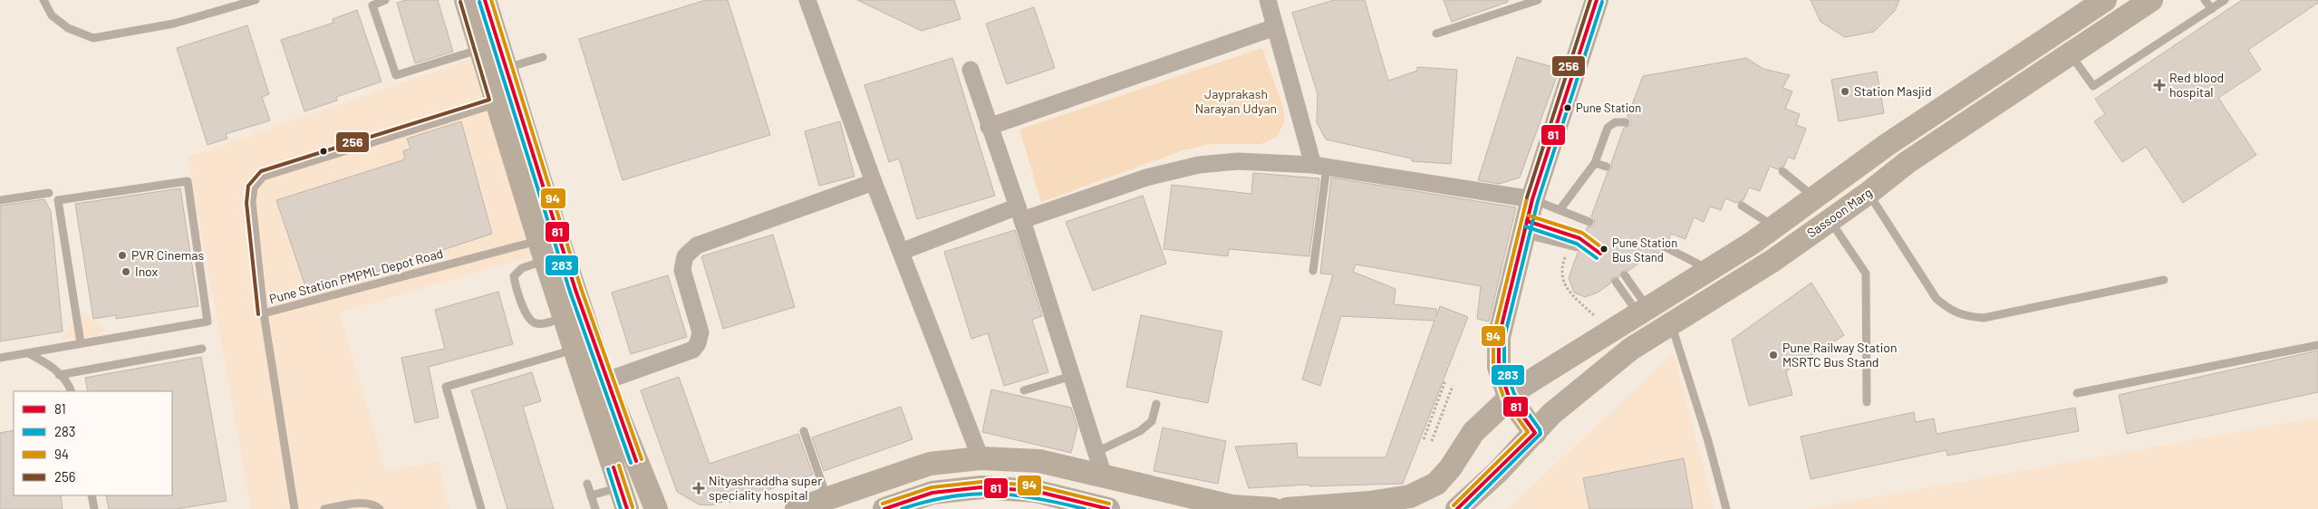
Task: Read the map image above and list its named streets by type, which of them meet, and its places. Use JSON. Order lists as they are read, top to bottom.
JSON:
{
  "streets": {
    "main road": ["Sassoon Marg"],
    "lane": ["Pune Station PMPML Depot Road"]
  },
  "parks": ["Jayprakash Narayan Udyan"],
  "places": {
    "health": ["Red blood hospital", "Nityashraddha super speciality hospital"],
    "other": [
      "Station Masjid",
      "Pune Station",
      "Pune Station Bus Stand",
      "PVR Cinemas",
      "Inox",
      "Pune Railway Station MSRTC Bus Stand"
    ]
  },
  "lines": [
    "transit line 81",
    "transit line 94",
    "transit line 256",
    "transit line 283"
  ],
  "legend": [
    "81",
    "283",
    "94",
    "256"
  ]
}
